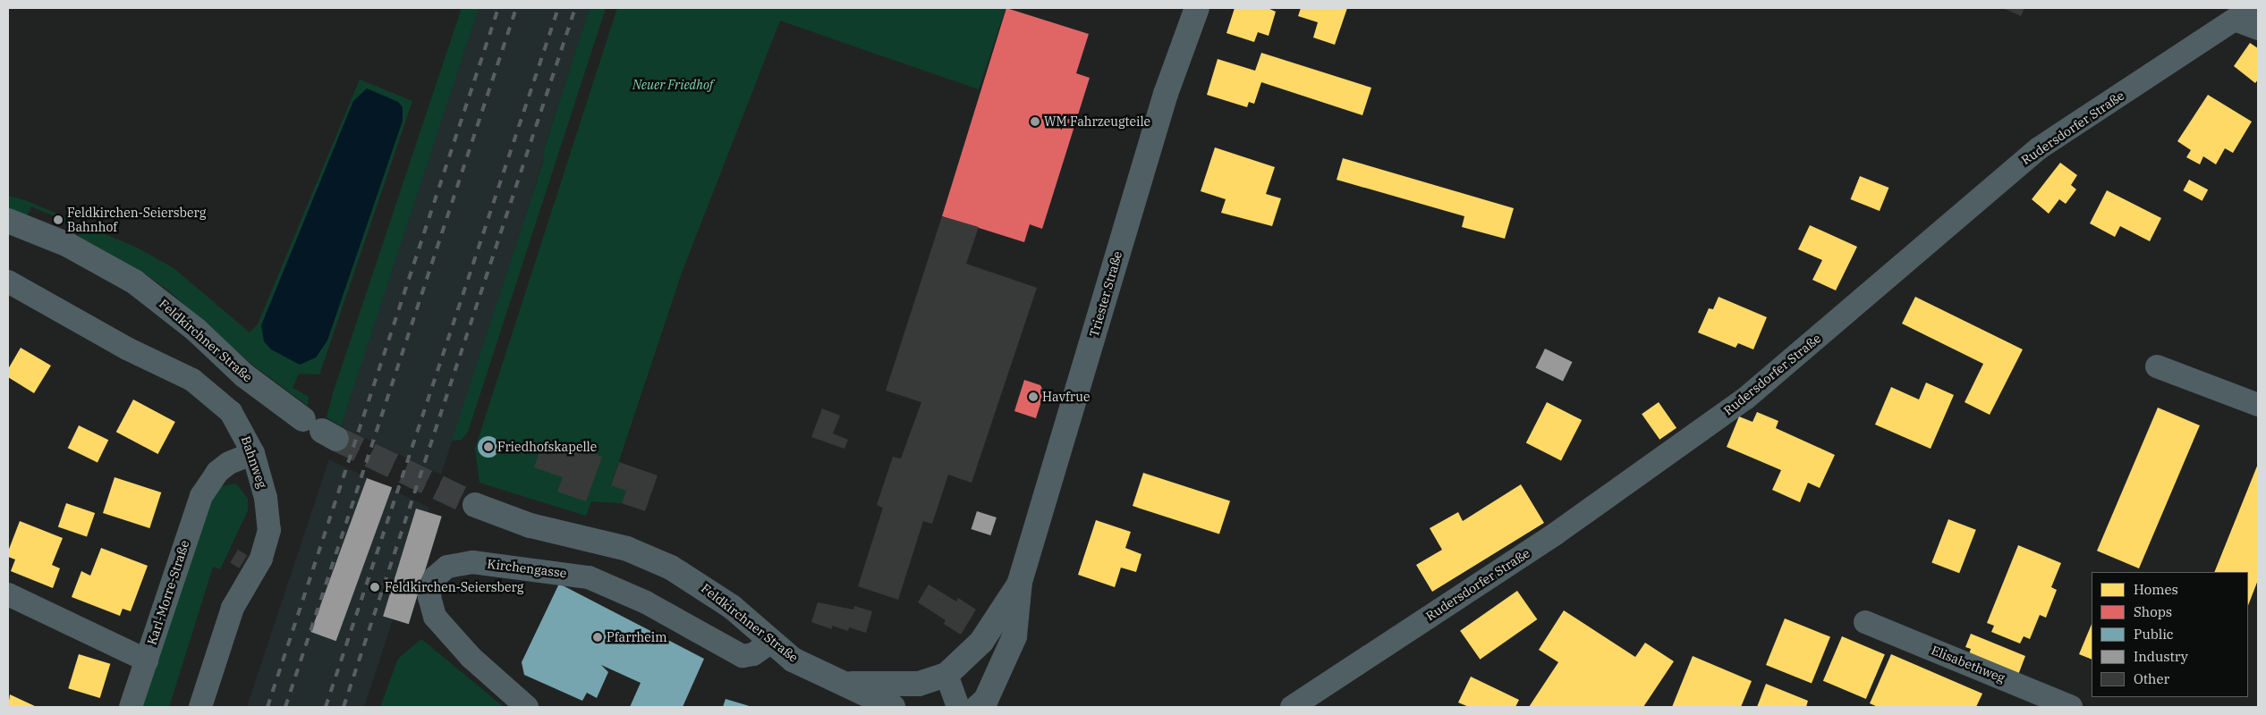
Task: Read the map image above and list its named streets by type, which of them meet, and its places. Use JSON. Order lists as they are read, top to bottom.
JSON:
{
  "streets": {
    "street": [
      "Rudersdorfer Straße",
      "Triester Straße",
      "Feldkirchner Straße",
      "Bahnweg",
      "Kirchengasse",
      "Karl-Morre-Straße",
      "Elisabethweg"
    ]
  },
  "crossings": [
    ["Feldkirchner Straße", "Kirchengasse"],
    ["Bahnweg", "Karl-Morre-Straße"]
  ],
  "parks": ["Neuer Friedhof"],
  "places": [
    "WM Fahrzeugteile",
    "Feldkirchen-Seiersberg Bahnhof",
    "Havfrue",
    "Friedhofskapelle",
    "Feldkirchen-Seiersberg",
    "Pfarrheim"
  ],
  "legend": [
    "Homes",
    "Shops",
    "Public",
    "Industry",
    "Other"
  ]
}
